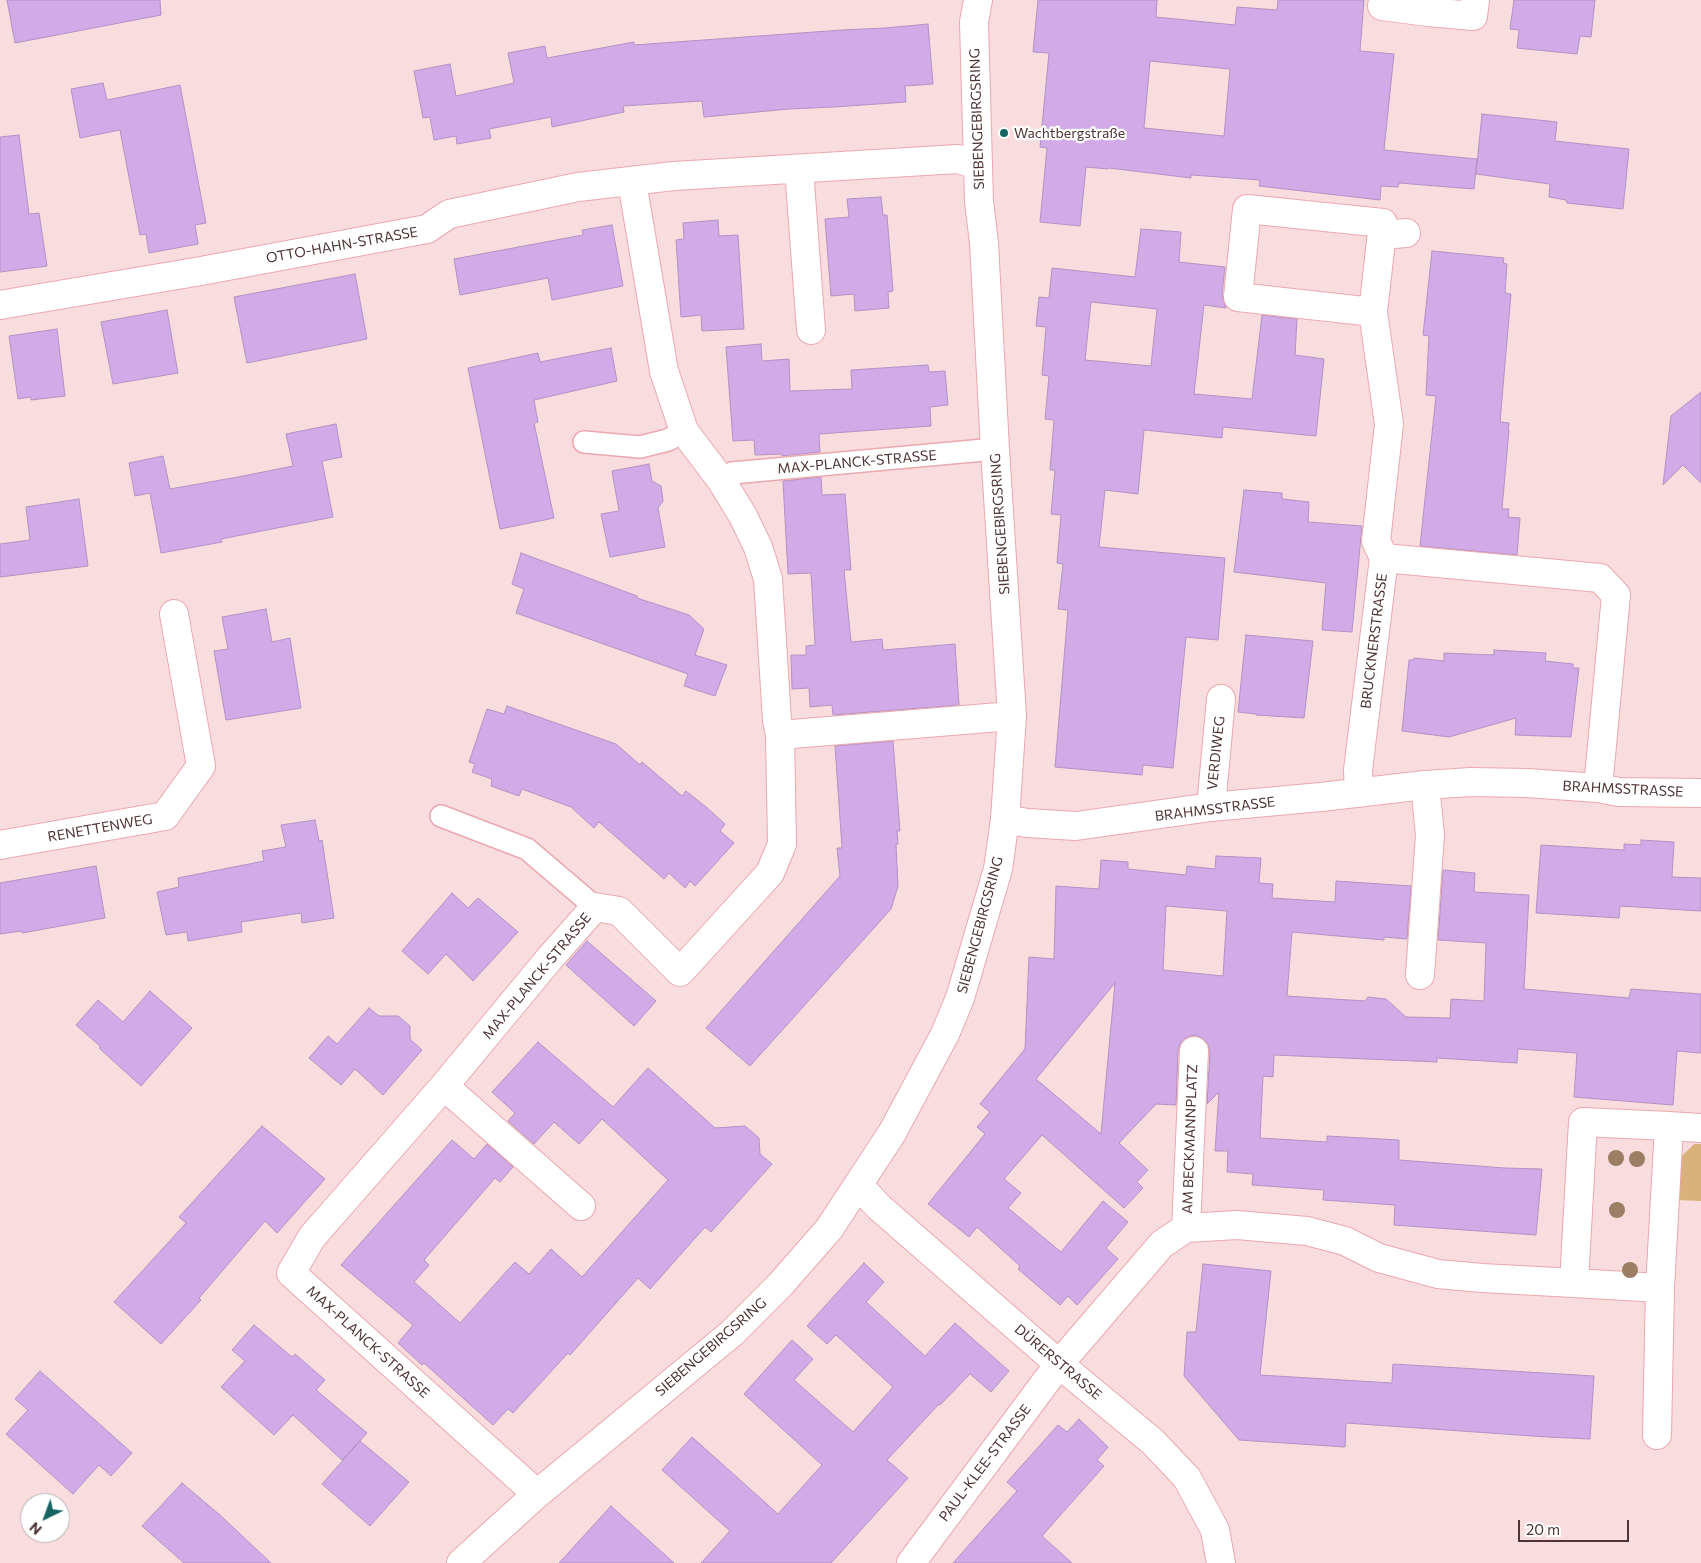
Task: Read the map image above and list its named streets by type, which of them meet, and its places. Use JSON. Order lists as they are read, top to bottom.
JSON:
{
  "streets": {
    "street": [
      "SIEBENGEBIRGSRING",
      "OTTO-HAHN-STRASSE",
      "MAX-PLANCK-STRASSE",
      "BRUCKNERSTRASSE",
      "VERDIWEG",
      "BRAHMSSTRASSE",
      "RENETTENWEG",
      "AM BECKMANNPLATZ",
      "DÜRERSTRASSE",
      "PAUL-KLEE-STRASSE"
    ]
  },
  "crossings": [
    ["SIEBENGEBIRGSRING", "OTTO-HAHN-STRASSE"],
    ["SIEBENGEBIRGSRING", "MAX-PLANCK-STRASSE"],
    ["SIEBENGEBIRGSRING", "BRAHMSSTRASSE"],
    ["SIEBENGEBIRGSRING", "DÜRERSTRASSE"],
    ["OTTO-HAHN-STRASSE", "MAX-PLANCK-STRASSE"],
    ["BRUCKNERSTRASSE", "BRAHMSSTRASSE"],
    ["VERDIWEG", "BRAHMSSTRASSE"],
    ["AM BECKMANNPLATZ", "DÜRERSTRASSE"],
    ["AM BECKMANNPLATZ", "PAUL-KLEE-STRASSE"],
    ["DÜRERSTRASSE", "PAUL-KLEE-STRASSE"]
  ],
  "places": ["Wachtbergstraße"],
  "scale_bar": "20 m",
  "north": "bottom left"
}
